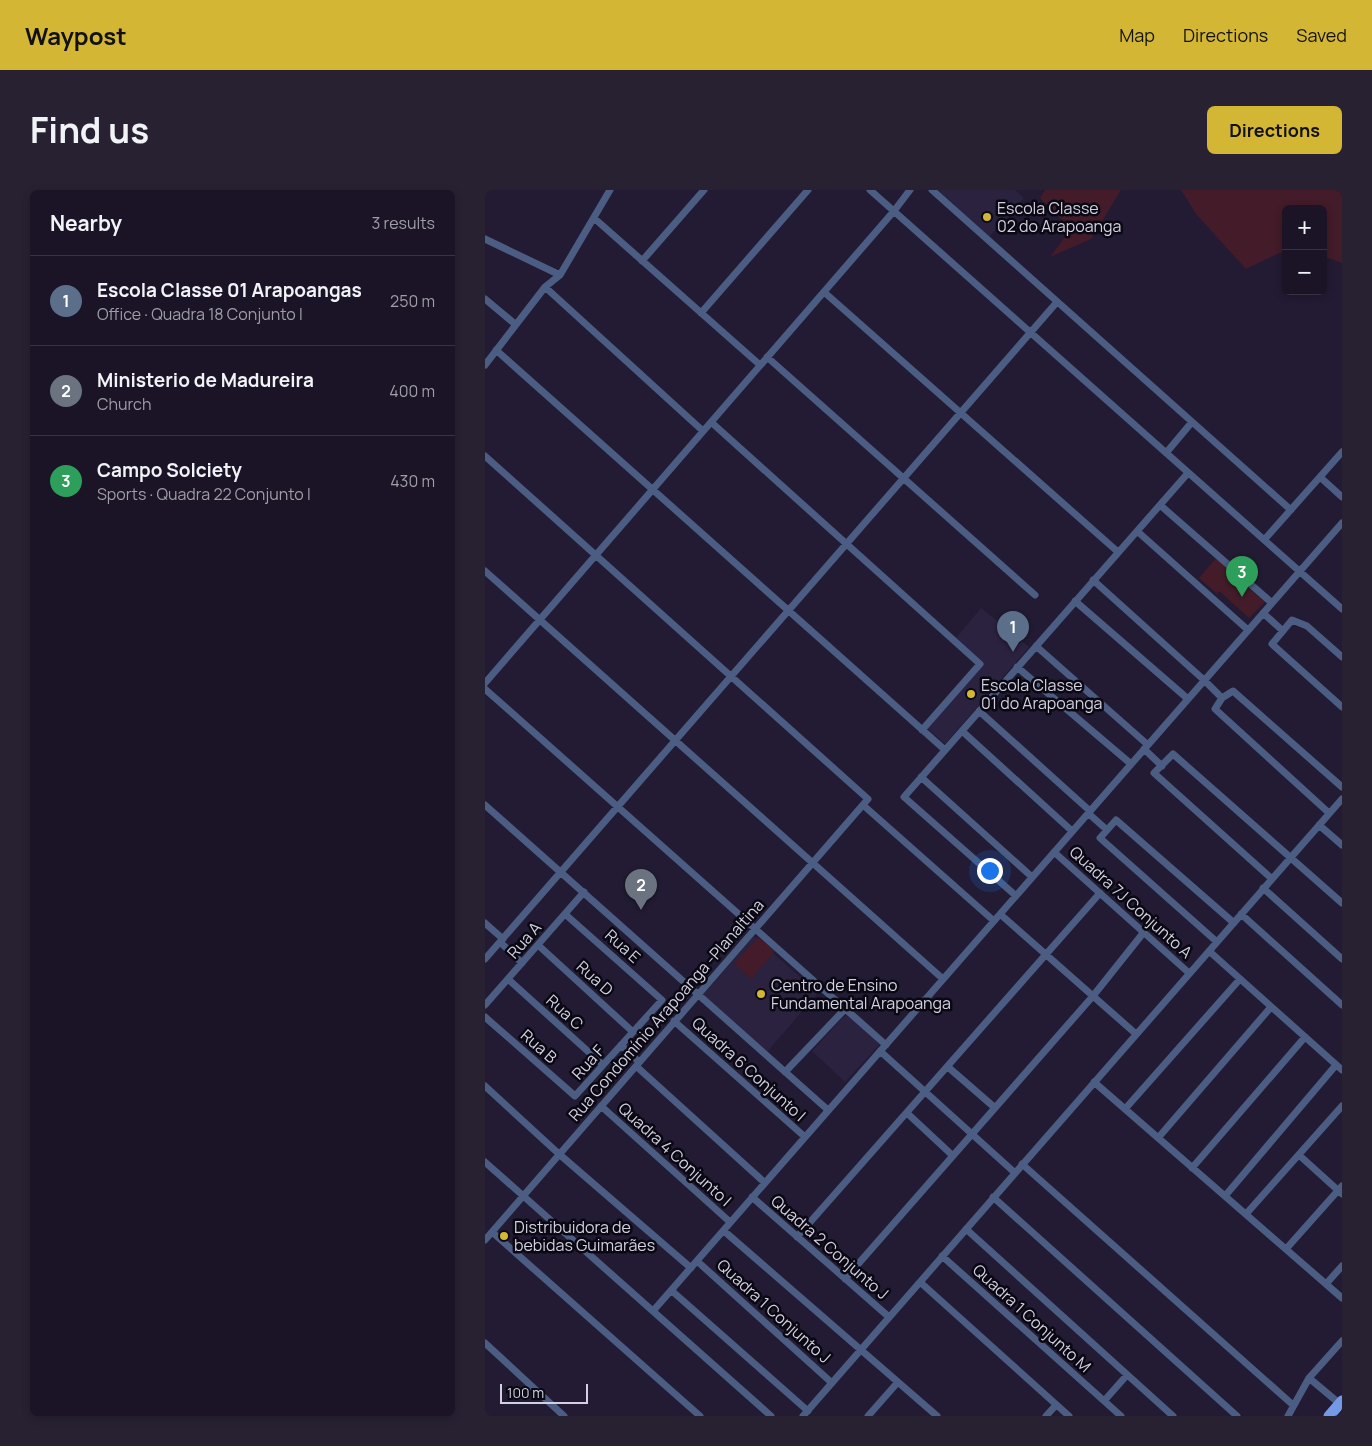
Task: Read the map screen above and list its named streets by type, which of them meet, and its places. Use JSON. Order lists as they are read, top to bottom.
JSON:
{
  "streets": {
    "street": [
      "Quadra 7J Conjunto A",
      "Rua A",
      "Rua E",
      "Rua D",
      "Rua Condomínio Arapoanga -Planaltina",
      "Rua C",
      "Rua B",
      "Rua F",
      "Quadra 6 Conjunto I",
      "Quadra 4 Conjunto I",
      "Quadra 2 Conjunto J",
      "Quadra 1 Conjunto J",
      "Quadra 1 Conjunto M"
    ]
  },
  "crossings": [
    ["Rua A", "Rua E"],
    ["Rua A", "Rua D"],
    ["Rua A", "Rua C"],
    ["Rua E", "Rua F"],
    ["Rua D", "Rua F"],
    ["Rua Condomínio Arapoanga -Planaltina", "Rua F"],
    ["Rua Condomínio Arapoanga -Planaltina", "Quadra 6 Conjunto I"],
    ["Rua Condomínio Arapoanga -Planaltina", "Quadra 4 Conjunto I"],
    ["Rua C", "Rua F"],
    ["Rua B", "Rua F"]
  ],
  "places": [
    "Escola Classe 02 do Arapoanga",
    "Escola Classe 01 do Arapoanga",
    "Centro de Ensino Fundamental Arapoanga",
    "Distribuidora de bebidas Guimarães"
  ],
  "scale_bar": "100 m",
  "page": {
    "header": "Waypost",
    "nav": ["Map", "Directions", "Saved"],
    "title": "Find us",
    "buttons": "Directions",
    "heading": ["Nearby", "3 results"],
    "map_buttons": ["+", "−"],
    "list": [
      {
        "mark": "1",
        "name": "Escola Classe 01 Arapoangas",
        "note": "Office · Quadra 18 Conjunto I",
        "value": "250 m"
      },
      {
        "mark": "2",
        "name": "Ministerio de Madureira",
        "note": "Church",
        "value": "400 m"
      },
      {
        "mark": "3",
        "name": "Campo Solciety",
        "note": "Sports · Quadra 22 Conjunto I",
        "value": "430 m"
      }
    ],
    "pins": ["3", "1", "2"],
    "scale": "100 m"
  }
}
